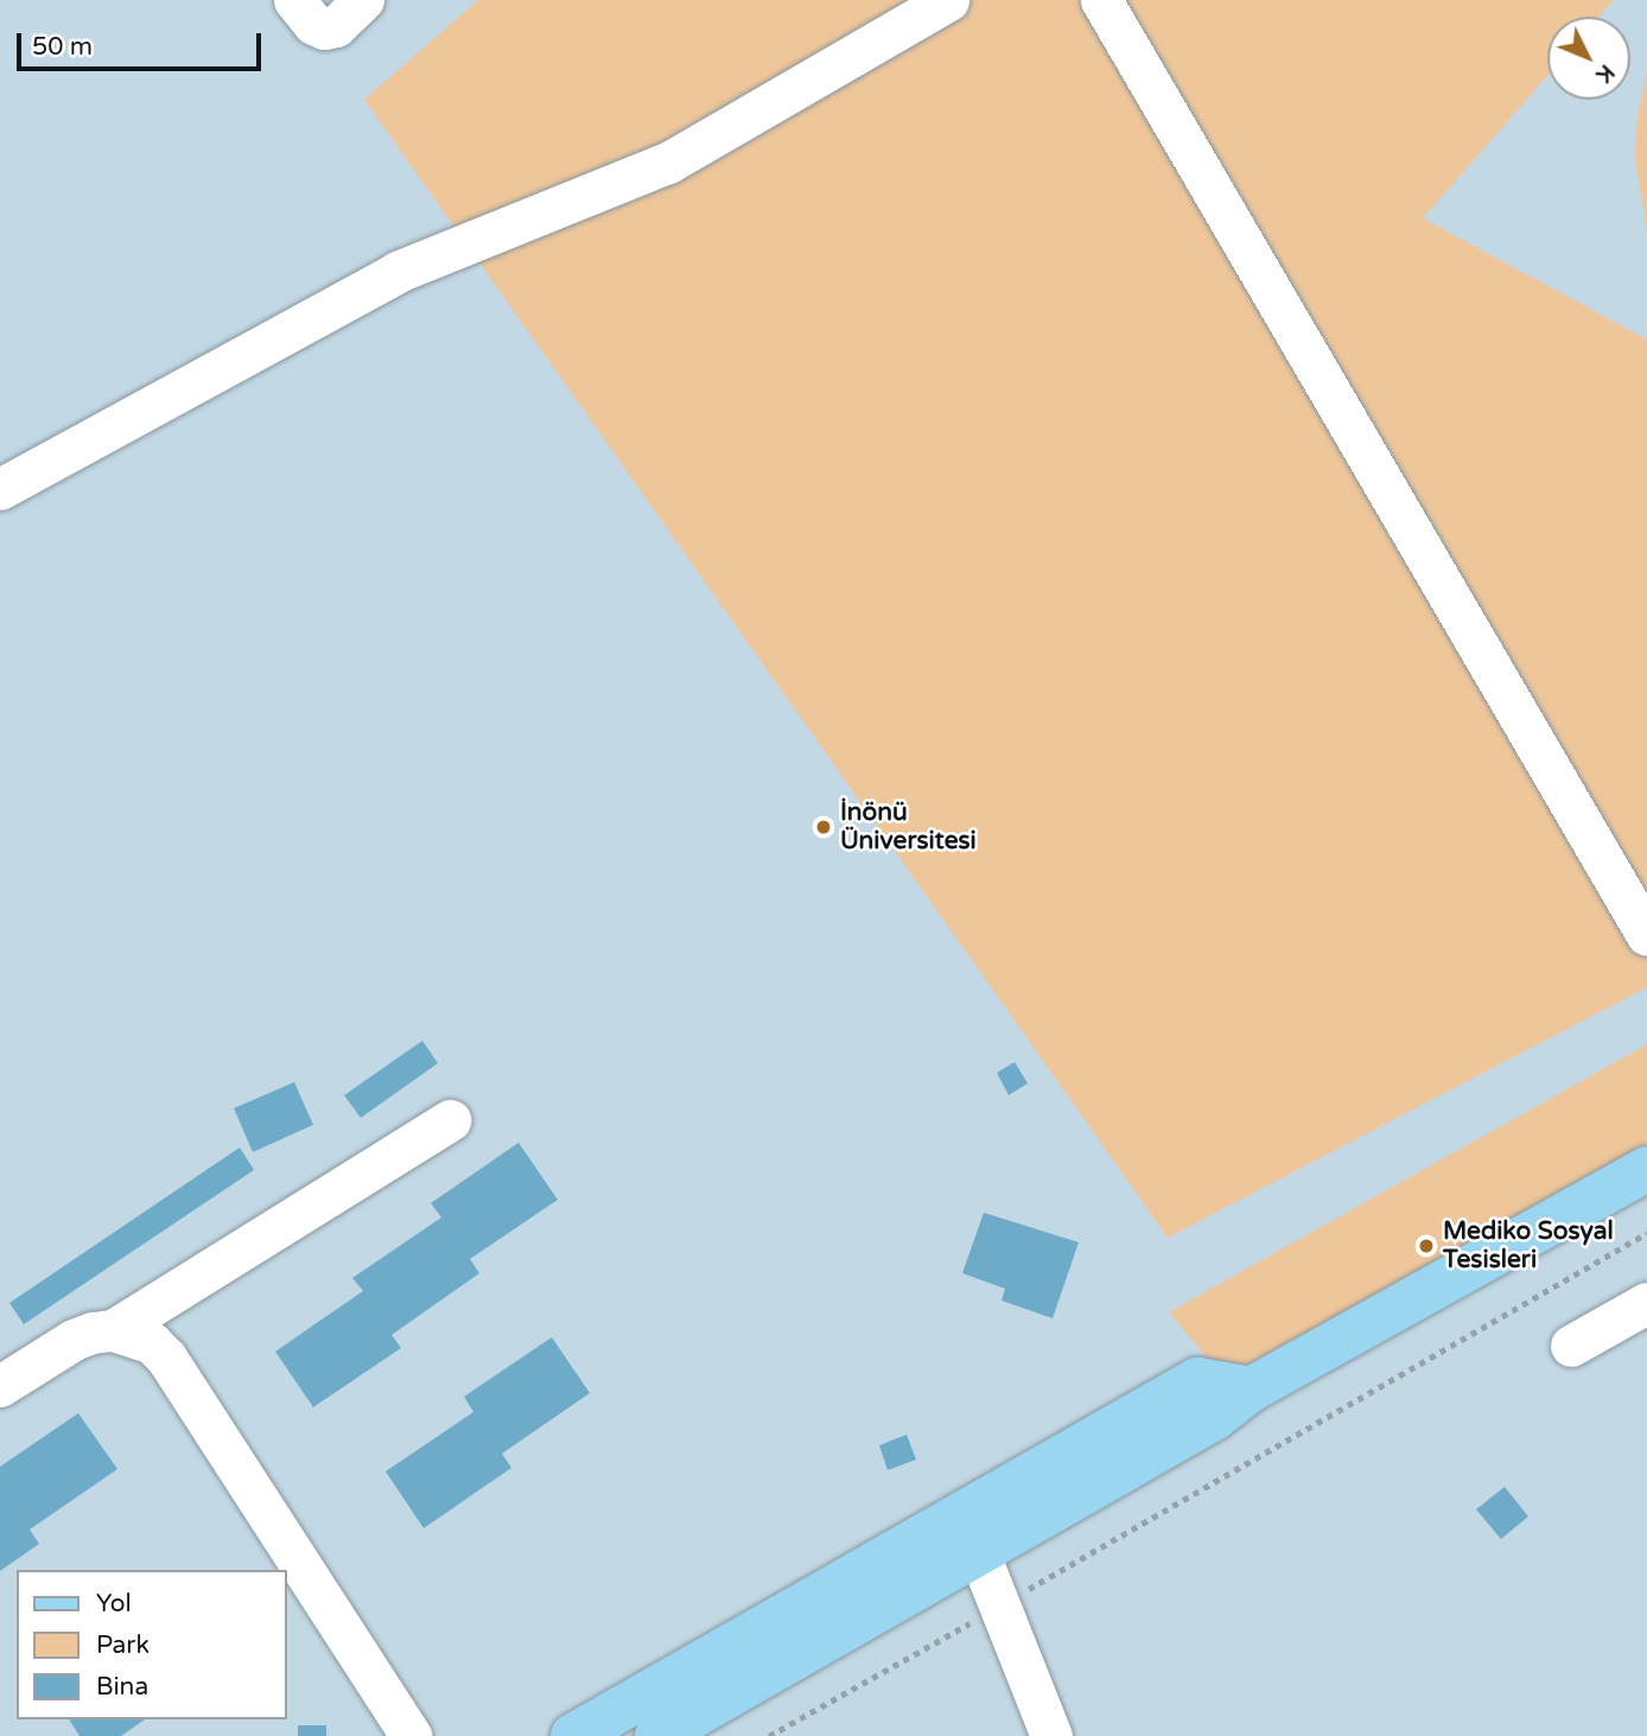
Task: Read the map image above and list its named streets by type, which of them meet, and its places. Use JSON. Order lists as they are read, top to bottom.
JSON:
{
  "places": ["İnönü Üniversitesi", "Mediko Sosyal Tesisleri"],
  "legend": ["Yol", "Park", "Bina"],
  "scale_bar": "50 m",
  "north": "bottom right"
}
